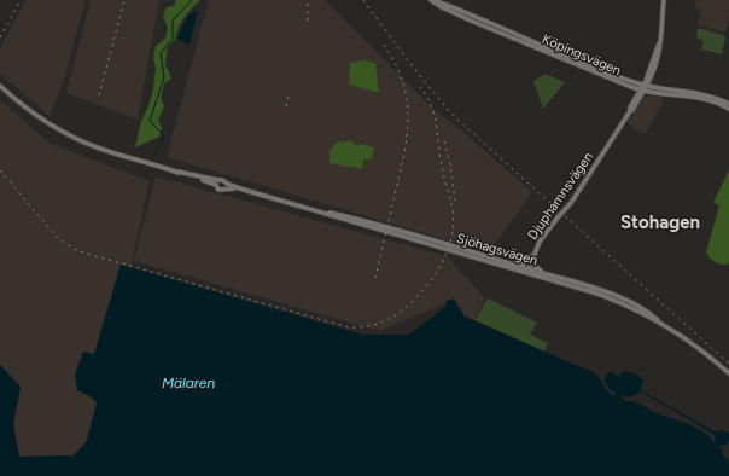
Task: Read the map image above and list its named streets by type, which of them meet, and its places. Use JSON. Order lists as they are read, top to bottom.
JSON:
{
  "streets": {
    "main road": ["Köpingsvägen", "Djuphamnsvägen", "Sjöhagsvägen"]
  },
  "crossings": [
    ["Köpingsvägen", "Djuphamnsvägen"],
    ["Djuphamnsvägen", "Sjöhagsvägen"]
  ],
  "districts": ["Stohagen"],
  "water": ["Mälaren"]
}
